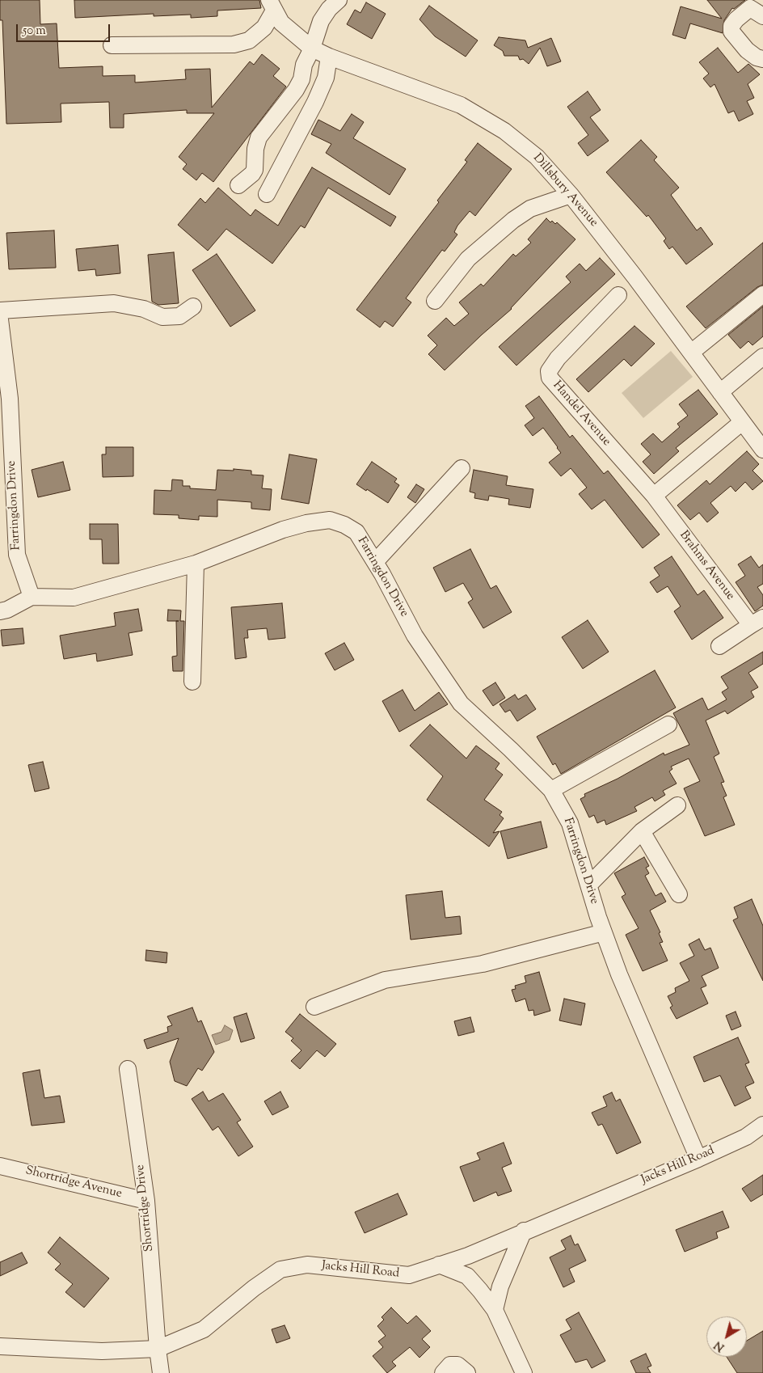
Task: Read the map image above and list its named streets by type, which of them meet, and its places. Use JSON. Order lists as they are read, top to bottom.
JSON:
{
  "streets": {
    "street": [
      "Dillsbury Avenue",
      "Handel Avenue",
      "Farringdon Drive",
      "Brahms Avenue",
      "Jacks Hill Road",
      "Shortridge Avenue",
      "Shortridge Drive"
    ]
  },
  "crossings": [
    ["Handel Avenue", "Brahms Avenue"],
    ["Farringdon Drive", "Jacks Hill Road"],
    ["Jacks Hill Road", "Shortridge Drive"],
    ["Shortridge Avenue", "Shortridge Drive"]
  ],
  "scale_bar": "50 m",
  "north": "bottom left"
}
